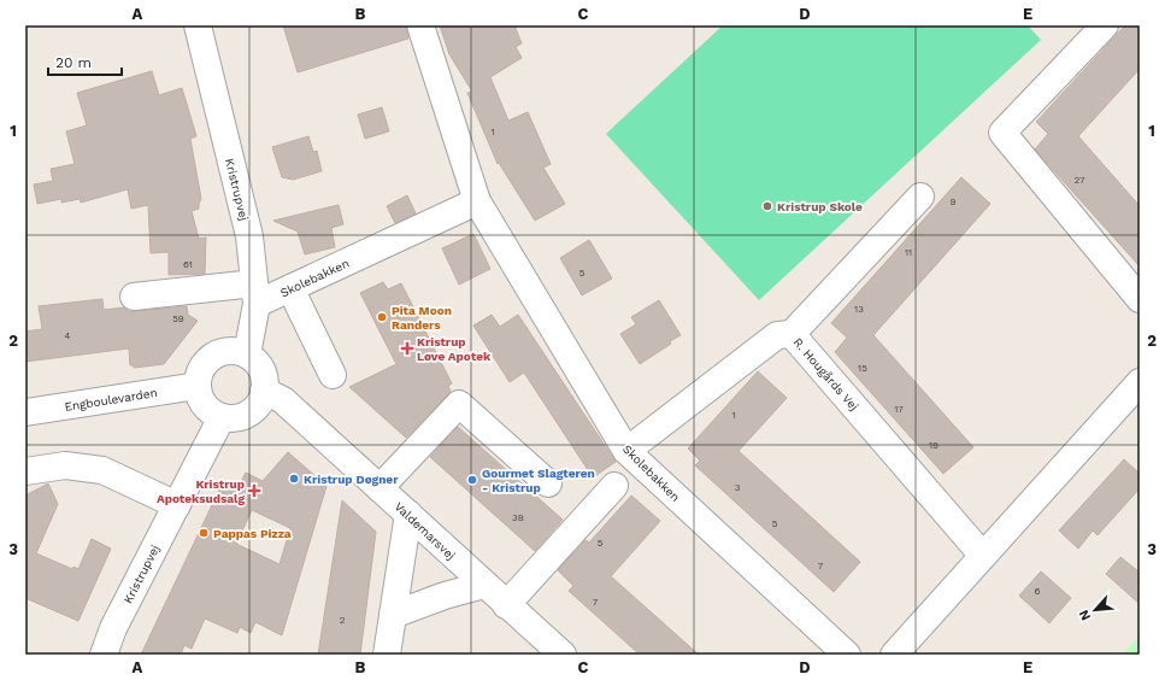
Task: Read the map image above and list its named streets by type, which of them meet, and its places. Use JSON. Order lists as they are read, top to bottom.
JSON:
{
  "streets": {
    "street": [
      "Kristrupvej",
      "Skolebakken",
      "R. Hougårds Vej",
      "Engboulevarden",
      "Valdemarsvej"
    ]
  },
  "crossings": [
    ["Kristrupvej", "Skolebakken"],
    ["Kristrupvej", "Engboulevarden"],
    ["Kristrupvej", "Valdemarsvej"],
    ["Engboulevarden", "Valdemarsvej"]
  ],
  "places": {
    "other": [
      "Kristrup Skole",
      "Pita Moon Randers",
      "Kristrup Døgner",
      "Gourmet Slagteren - Kristrup",
      "Pappas Pizza"
    ],
    "health": ["Kristrup Løve Apotek", "Kristrup Apoteksudsalg"]
  },
  "house_numbers": [
    "1",
    "27",
    "9",
    "11",
    "61",
    "5",
    "13",
    "59",
    "4",
    "15",
    "17",
    "1",
    "19",
    "3",
    "3B",
    "5",
    "5",
    "7",
    "6",
    "7",
    "2"
  ],
  "scale_bar": "20 m",
  "north": "bottom left",
  "grid": {
    "columns": [
      "A",
      "B",
      "C",
      "D",
      "E"
    ],
    "rows": ["1", "2", "3"]
  }
}
